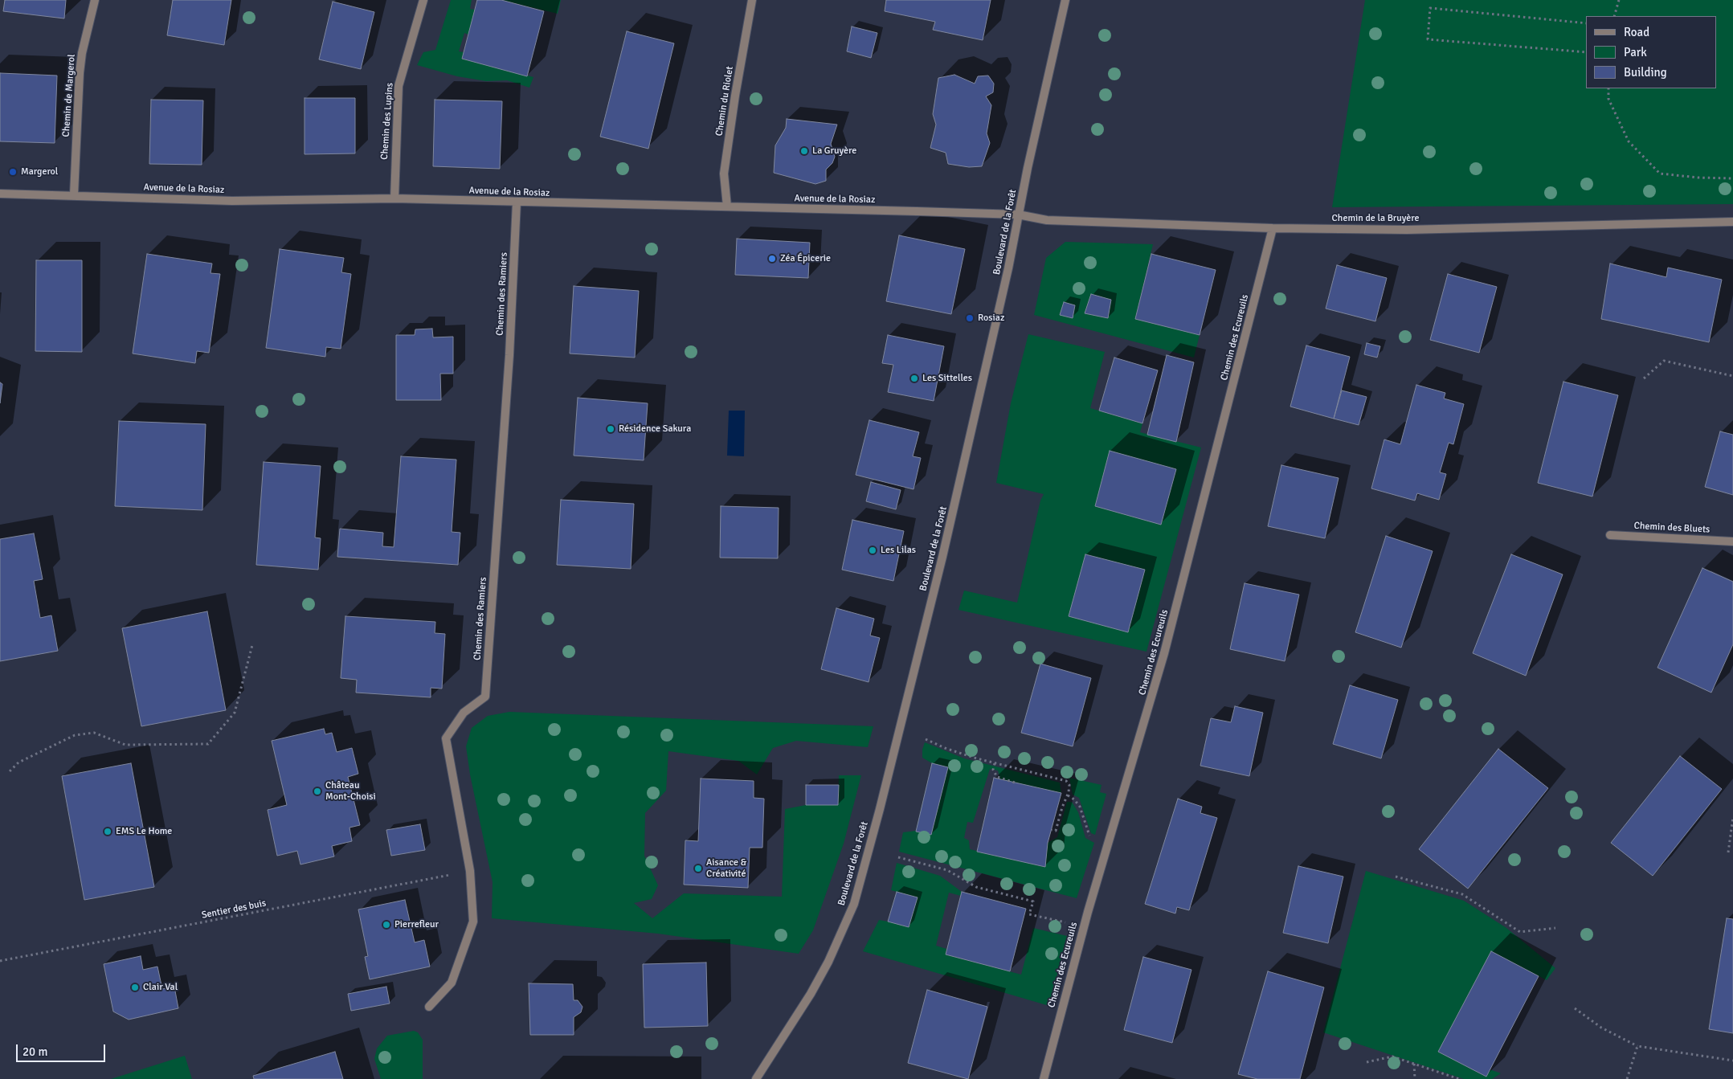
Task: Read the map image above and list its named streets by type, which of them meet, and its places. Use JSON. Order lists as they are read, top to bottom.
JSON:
{
  "streets": {
    "street": [
      "Chemin de Margerol",
      "Chemin du Riolet",
      "Chemin des Lupins",
      "Avenue de la Rosiaz",
      "Chemin de la Bruyère",
      "Boulevard de la Forêt",
      "Chemin des Ramiers",
      "Chemin des Ecureuils",
      "Chemin des Bluets"
    ],
    "path": ["Sentier des buis"]
  },
  "crossings": [
    ["Chemin de Margerol", "Avenue de la Rosiaz"],
    ["Chemin du Riolet", "Avenue de la Rosiaz"],
    ["Chemin des Lupins", "Avenue de la Rosiaz"],
    ["Avenue de la Rosiaz", "Chemin de la Bruyère"],
    ["Avenue de la Rosiaz", "Boulevard de la Forêt"],
    ["Avenue de la Rosiaz", "Chemin des Ramiers"],
    ["Chemin de la Bruyère", "Boulevard de la Forêt"],
    ["Chemin de la Bruyère", "Chemin des Ecureuils"],
    ["Chemin des Ramiers", "Sentier des buis"]
  ],
  "places": [
    "La Gruyère",
    "Margerol",
    "Zéa Épicerie",
    "Rosiaz",
    "Les Sittelles",
    "Résidence Sakura",
    "Les Lilas",
    "Château Mont-Choisi",
    "EMS Le Home",
    "Aisance & Créativité",
    "Pierrefleur",
    "Clair Val"
  ],
  "legend": ["Road", "Park", "Building"],
  "scale_bar": "20 m"
}
